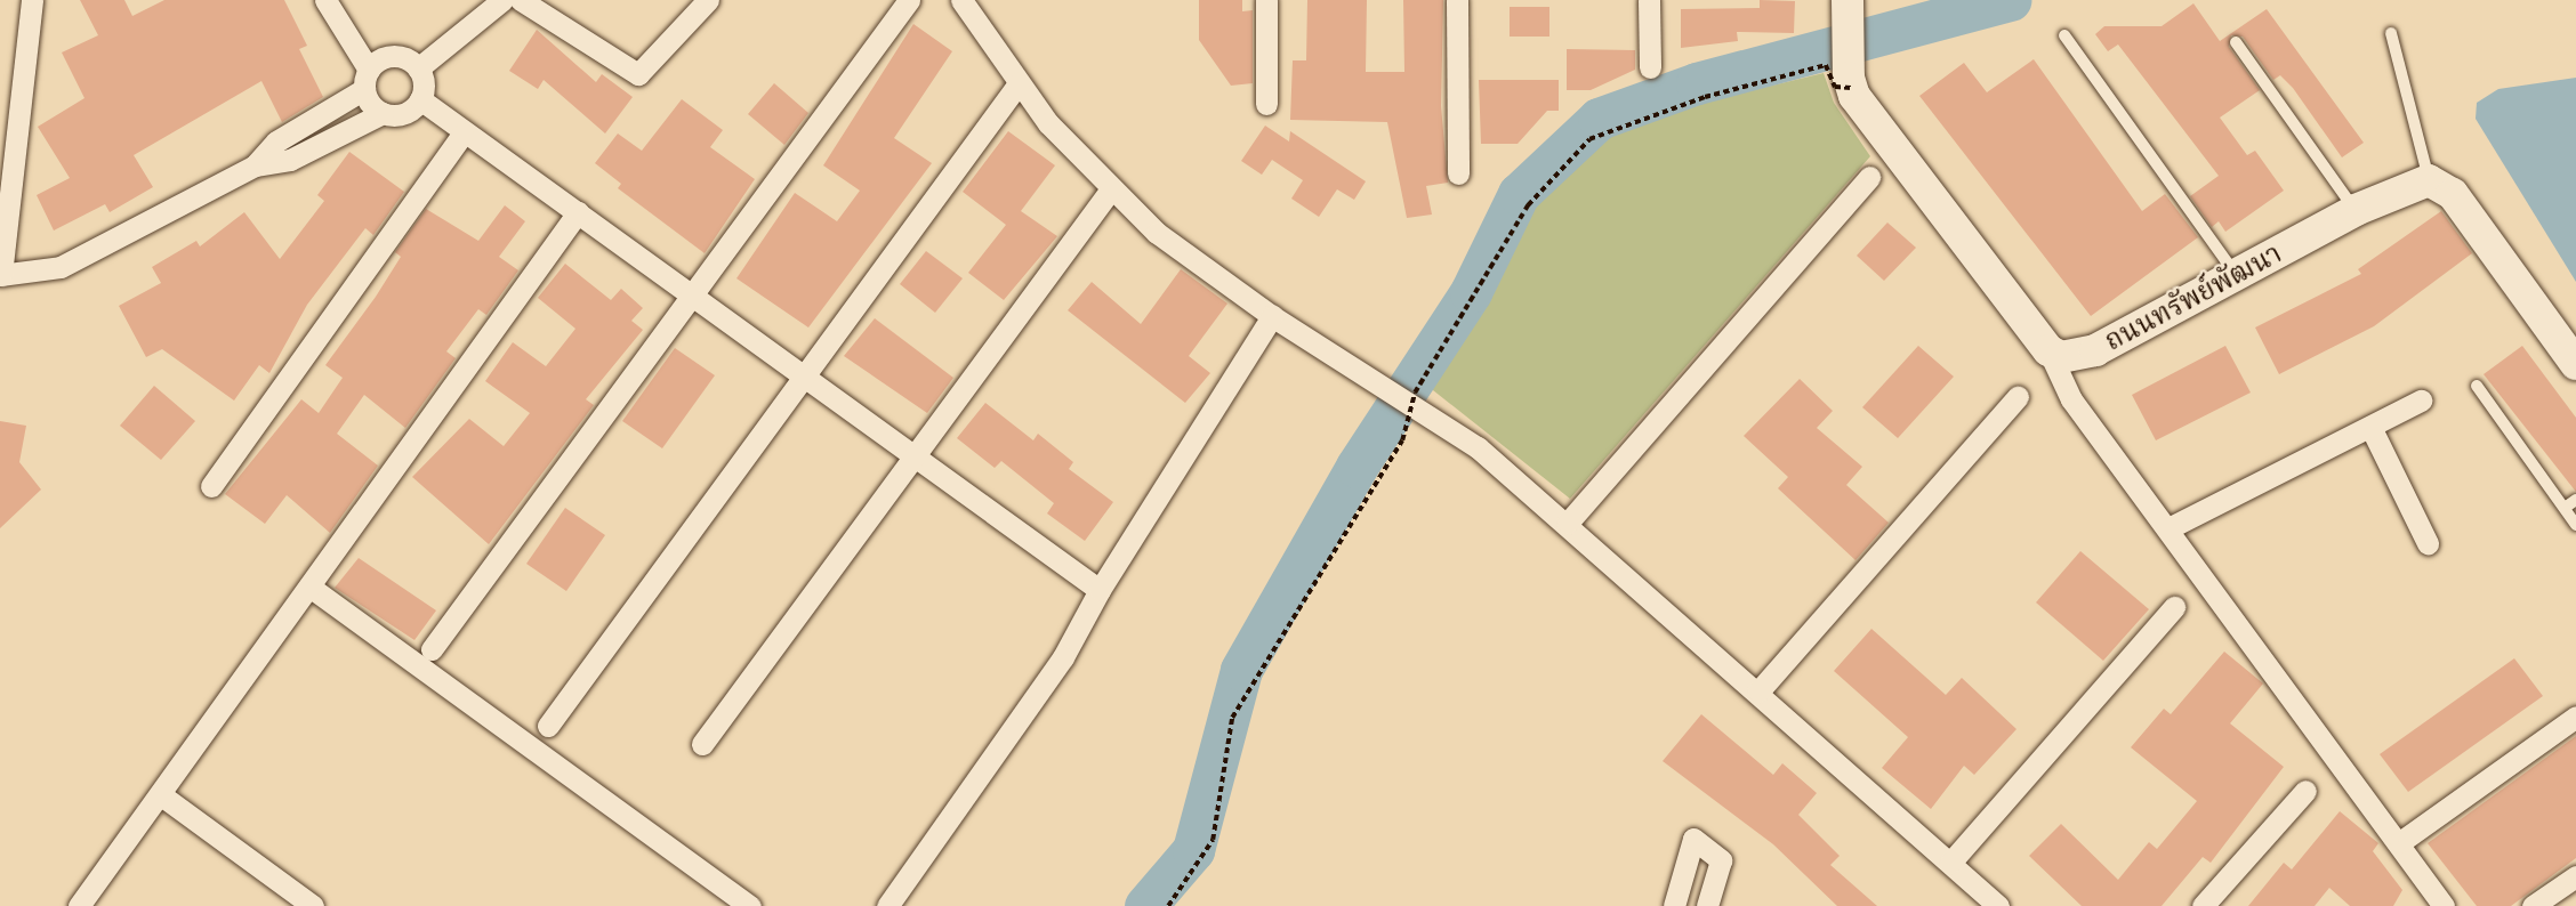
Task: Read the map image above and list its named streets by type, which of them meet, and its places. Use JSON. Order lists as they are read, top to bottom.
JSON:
{
  "streets": {
    "street": ["ถนนทรัพย์พัฒนา"]
  }
}
